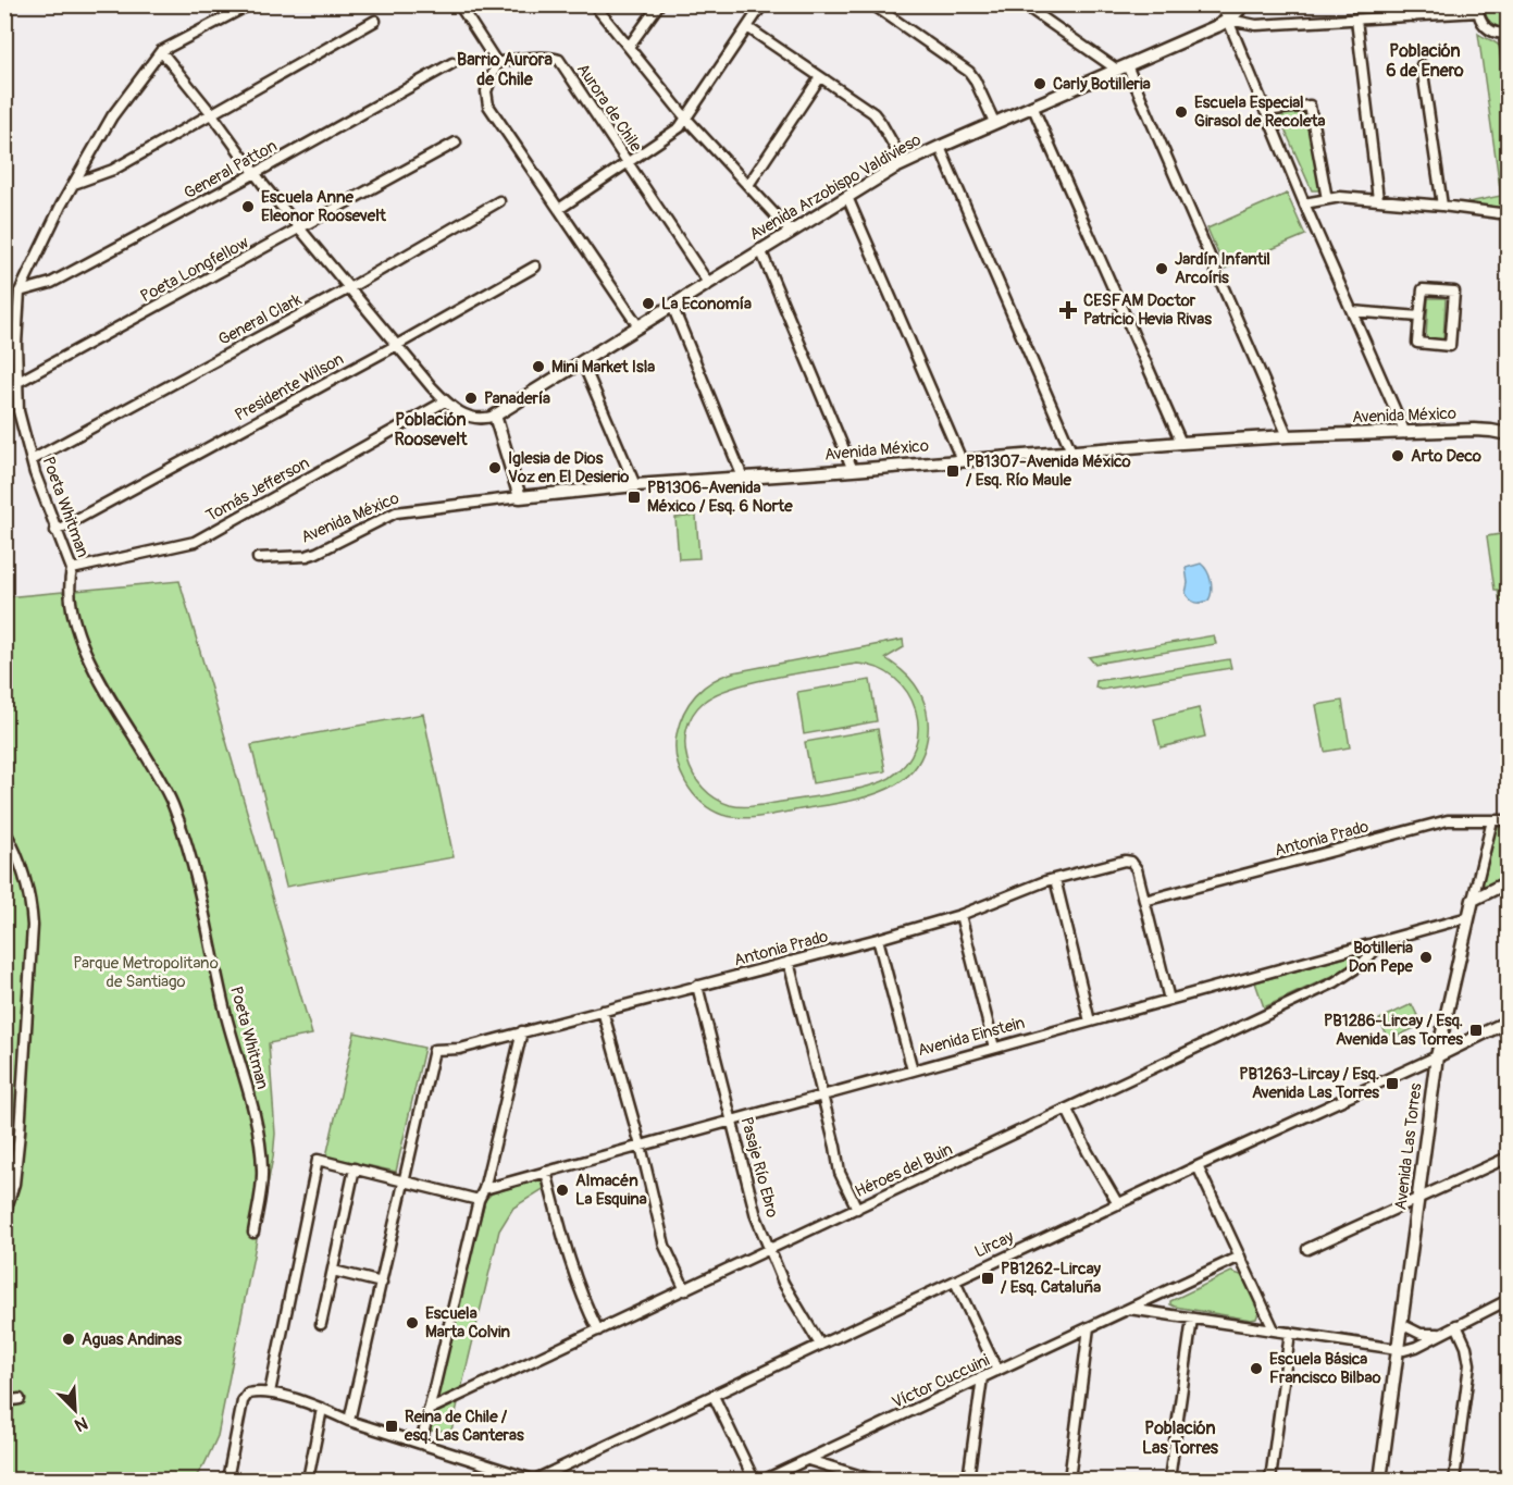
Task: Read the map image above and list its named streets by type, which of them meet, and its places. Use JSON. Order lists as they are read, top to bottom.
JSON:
{
  "streets": {
    "street": [
      "Aurora de Chile",
      "General Patton",
      "Avenida Arzobispo Valdivieso",
      "Poeta Longfellow",
      "General Clark",
      "Presidente Wilson",
      "Avenida México",
      "Tomás Jefferson",
      "Poeta Whitman",
      "Antonia Prado",
      "Avenida Einstein",
      "Avenida Las Torres",
      "Pasaje Río Ebro",
      "Héroes del Buin",
      "Lircay",
      "Víctor Cuccuini"
    ]
  },
  "crossings": [
    ["Aurora de Chile", "Avenida Arzobispo Valdivieso"],
    ["General Patton", "Poeta Whitman"],
    ["Poeta Longfellow", "Poeta Whitman"],
    ["General Clark", "Poeta Whitman"],
    ["Presidente Wilson", "Poeta Whitman"],
    ["Tomás Jefferson", "Poeta Whitman"],
    ["Antonia Prado", "Avenida Las Torres"],
    ["Antonia Prado", "Pasaje Río Ebro"],
    ["Avenida Einstein", "Avenida Las Torres"],
    ["Avenida Einstein", "Pasaje Río Ebro"],
    ["Avenida Einstein", "Héroes del Buin"],
    ["Avenida Las Torres", "Lircay"],
    ["Pasaje Río Ebro", "Héroes del Buin"],
    ["Pasaje Río Ebro", "Lircay"]
  ],
  "districts": [
    "Población 6 de Enero",
    "Barrio Aurora de Chile",
    "Población Roosevelt",
    "Población Las Torres"
  ],
  "parks": ["Parque Metropolitano de Santiago"],
  "places": {
    "other": [
      "Carly Botilleria",
      "Escuela Especial Girasol de Recoleta",
      "Escuela Anne Eleonor Roosevelt",
      "Jardín Infantil Arcoíris",
      "La Economía",
      "Mini Market Isla",
      "Panadería",
      "Arto Deco",
      "Iglesia de Dios Voz en El Desierio",
      "Botilleria Don Pepe",
      "Almacén La Esquina",
      "Escuela Marta Colvin",
      "Aguas Andinas",
      "Escuela Básica Francisco Bilbao"
    ],
    "health": ["CESFAM Doctor Patricio Hevia Rivas"],
    "transit": [
      "PB1307-Avenida México / Esq. Río Maule",
      "PB1306-Avenida México / Esq. 6 Norte",
      "PB1286-Lircay / Esq. Avenida Las Torres",
      "PB1263-Lircay / Esq. Avenida Las Torres",
      "PB1262-Lircay / Esq. Cataluña",
      "Reina de Chile / esq. Las Canteras"
    ]
  },
  "north": "bottom right"
}
